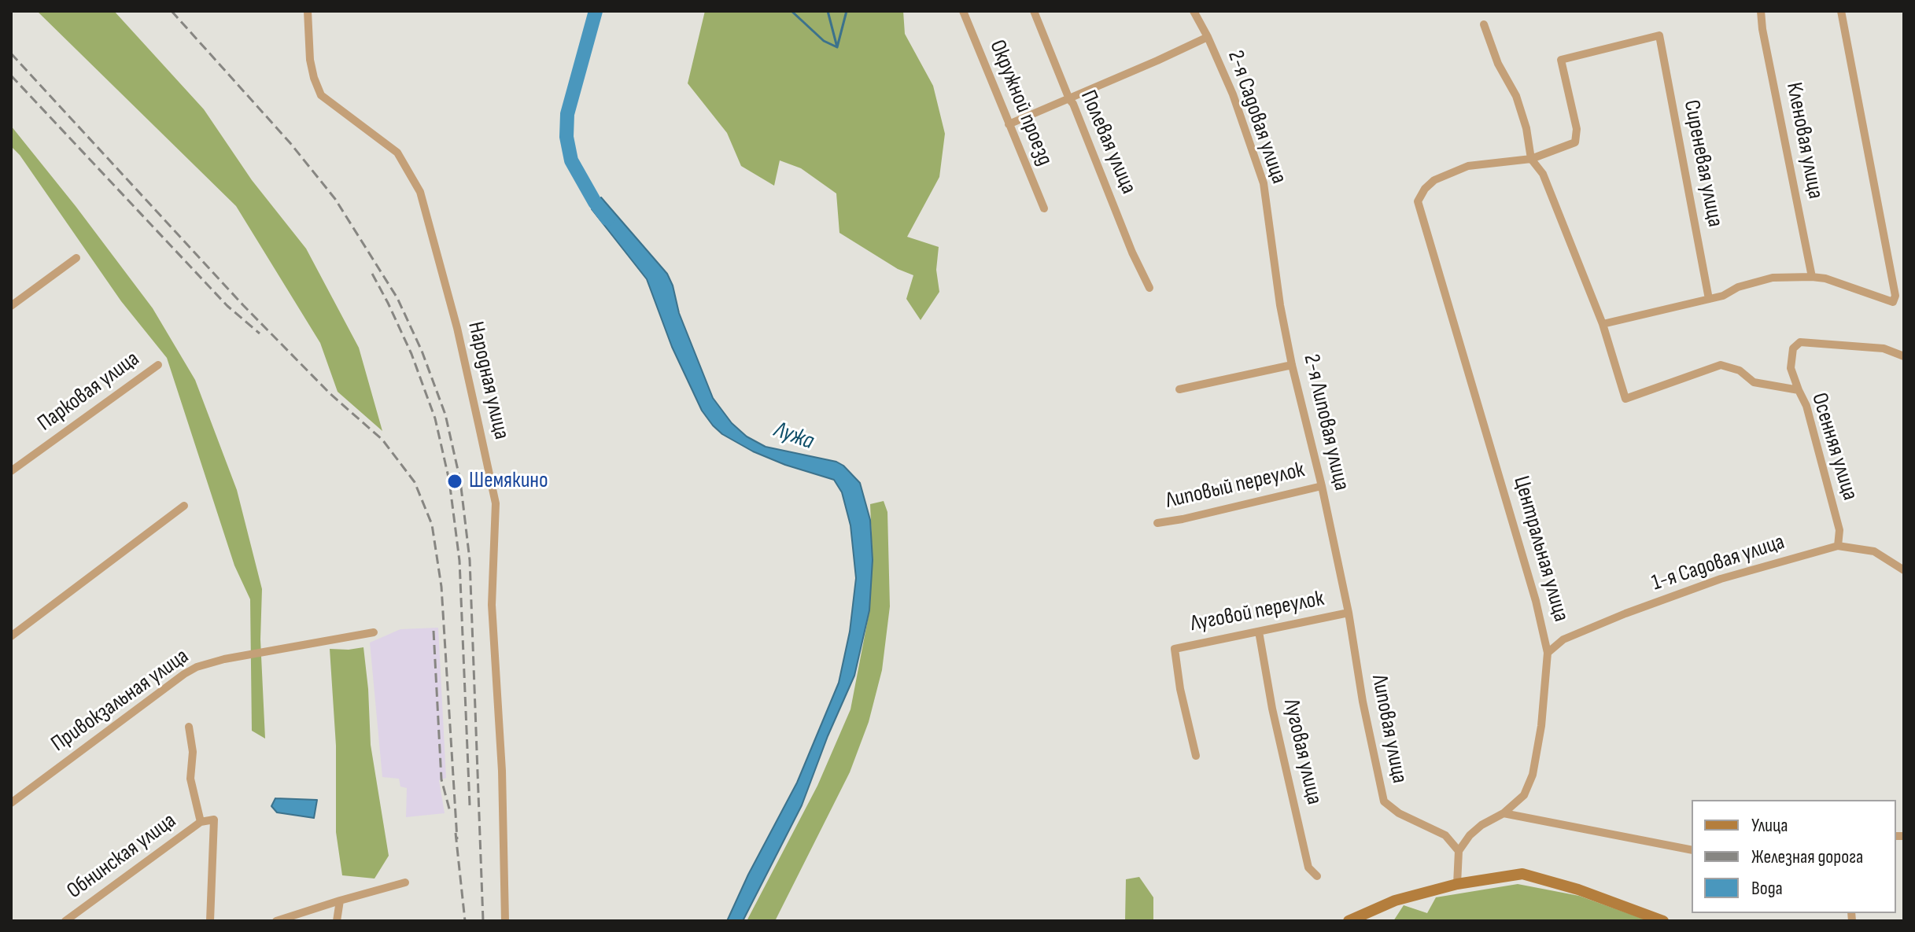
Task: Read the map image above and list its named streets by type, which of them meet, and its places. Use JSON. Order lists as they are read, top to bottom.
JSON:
{
  "streets": {
    "street": [
      "Окружной проезд",
      "2-я Садовая улица",
      "Кленовая улица",
      "Полевая улица",
      "Сиреневая улица",
      "Народная улица",
      "Парковая улица",
      "2-я Липовая улица",
      "Осенняя улица",
      "Липовый переулок",
      "Центральная улица",
      "1-я Садовая улица",
      "Луговой переулок",
      "Привокзальная улица",
      "Липовая улица",
      "Луговая улица",
      "Обнинская улица"
    ]
  },
  "crossings": [
    ["2-я Садовая улица", "2-я Липовая улица"],
    ["Сиреневая улица", "Центральная улица"],
    ["2-я Липовая улица", "Липовый переулок"],
    ["2-я Липовая улица", "Луговой переулок"],
    ["2-я Липовая улица", "Липовая улица"],
    ["Осенняя улица", "1-я Садовая улица"],
    ["Центральная улица", "1-я Садовая улица"],
    ["Центральная улица", "Липовая улица"],
    ["Луговой переулок", "Липовая улица"],
    ["Луговой переулок", "Луговая улица"]
  ],
  "water": ["Лужа"],
  "places": ["Шемякино"],
  "legend": ["Улица", "Железная дорога", "Вода"]
}
